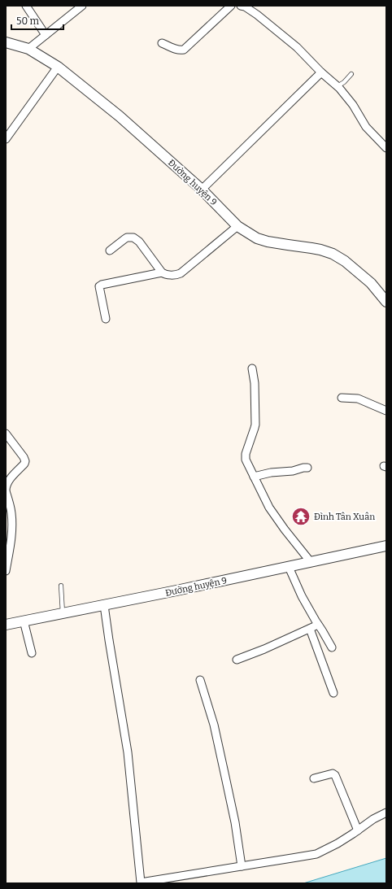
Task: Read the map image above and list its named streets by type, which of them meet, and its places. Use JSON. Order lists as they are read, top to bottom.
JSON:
{
  "streets": {
    "street": ["Đường huyện 9"]
  },
  "places": {
    "temple": ["Đình Tân Xuân"]
  },
  "scale_bar": "50 m"
}
